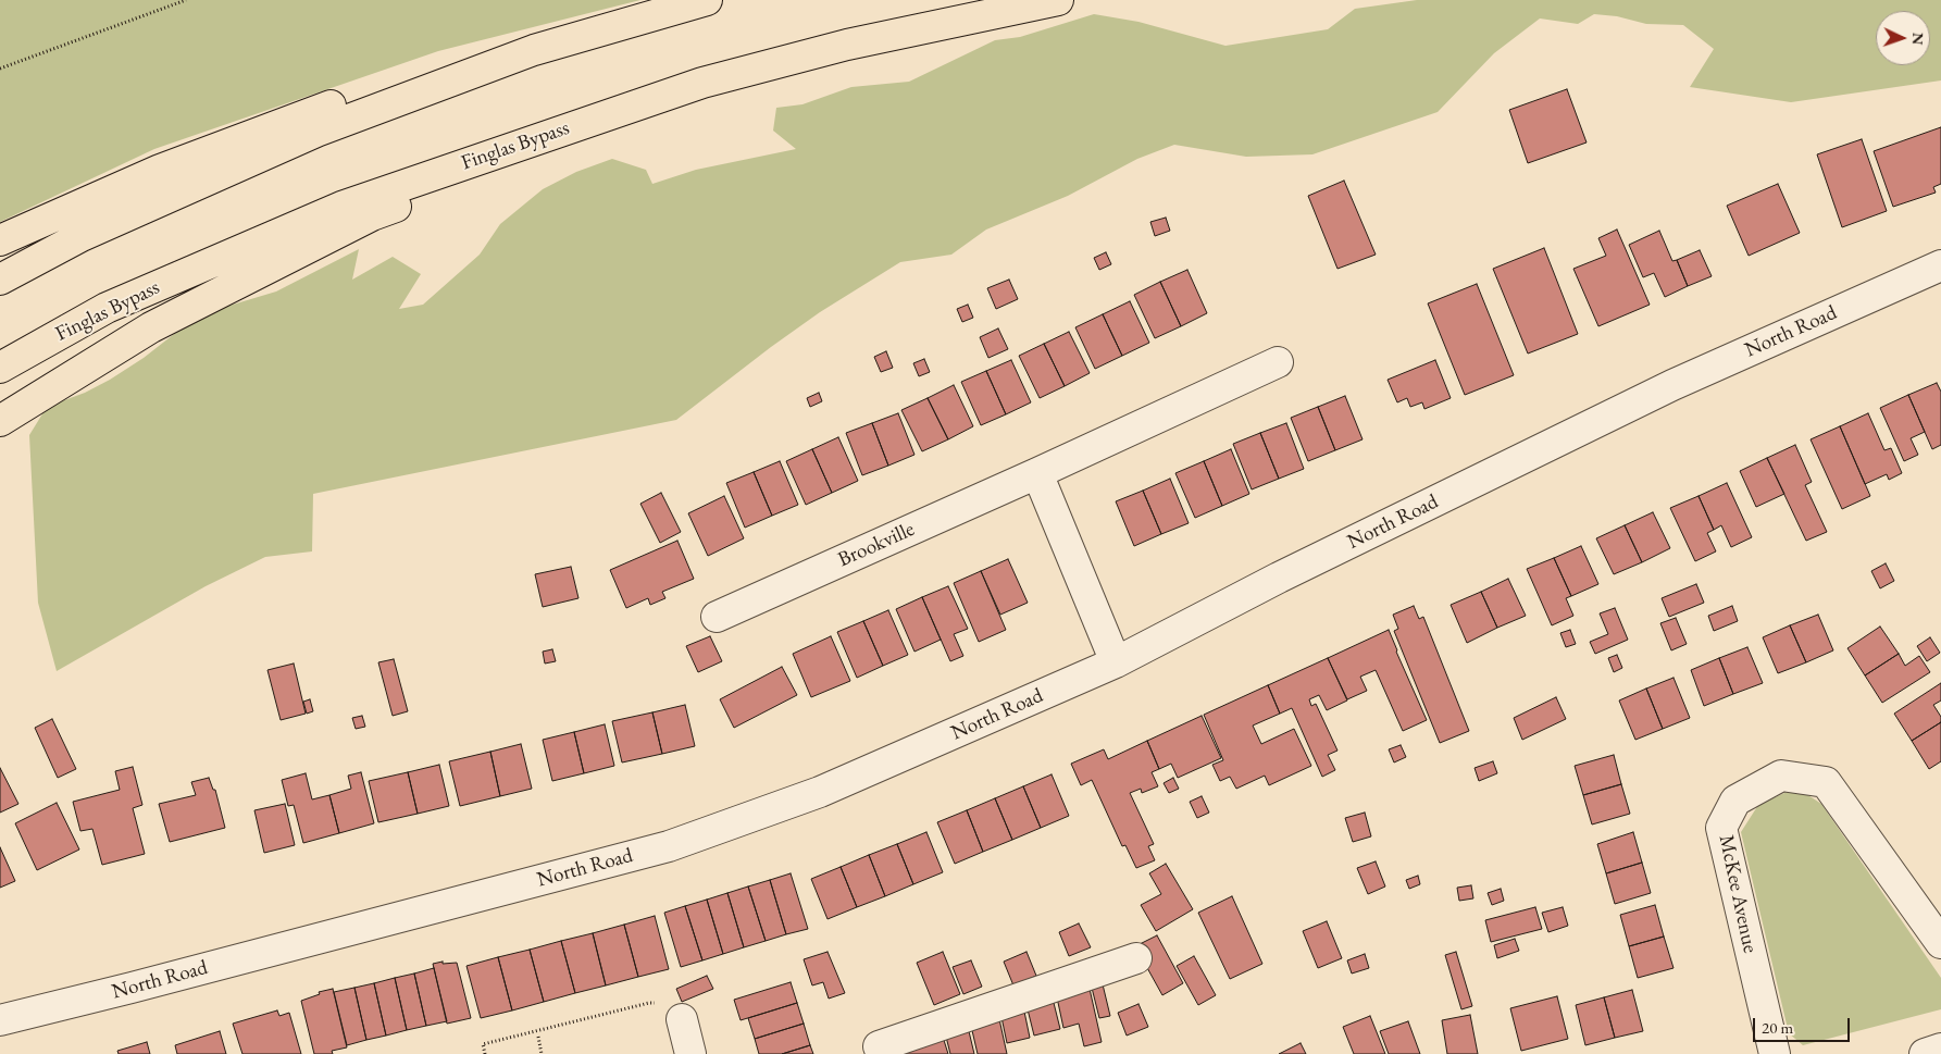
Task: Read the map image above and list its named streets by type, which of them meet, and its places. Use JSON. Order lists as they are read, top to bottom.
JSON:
{
  "streets": {
    "main road": ["Finglas Bypass"],
    "street": ["North Road", "Brookville", "McKee Avenue"]
  },
  "scale_bar": "20 m",
  "north": "right"
}
